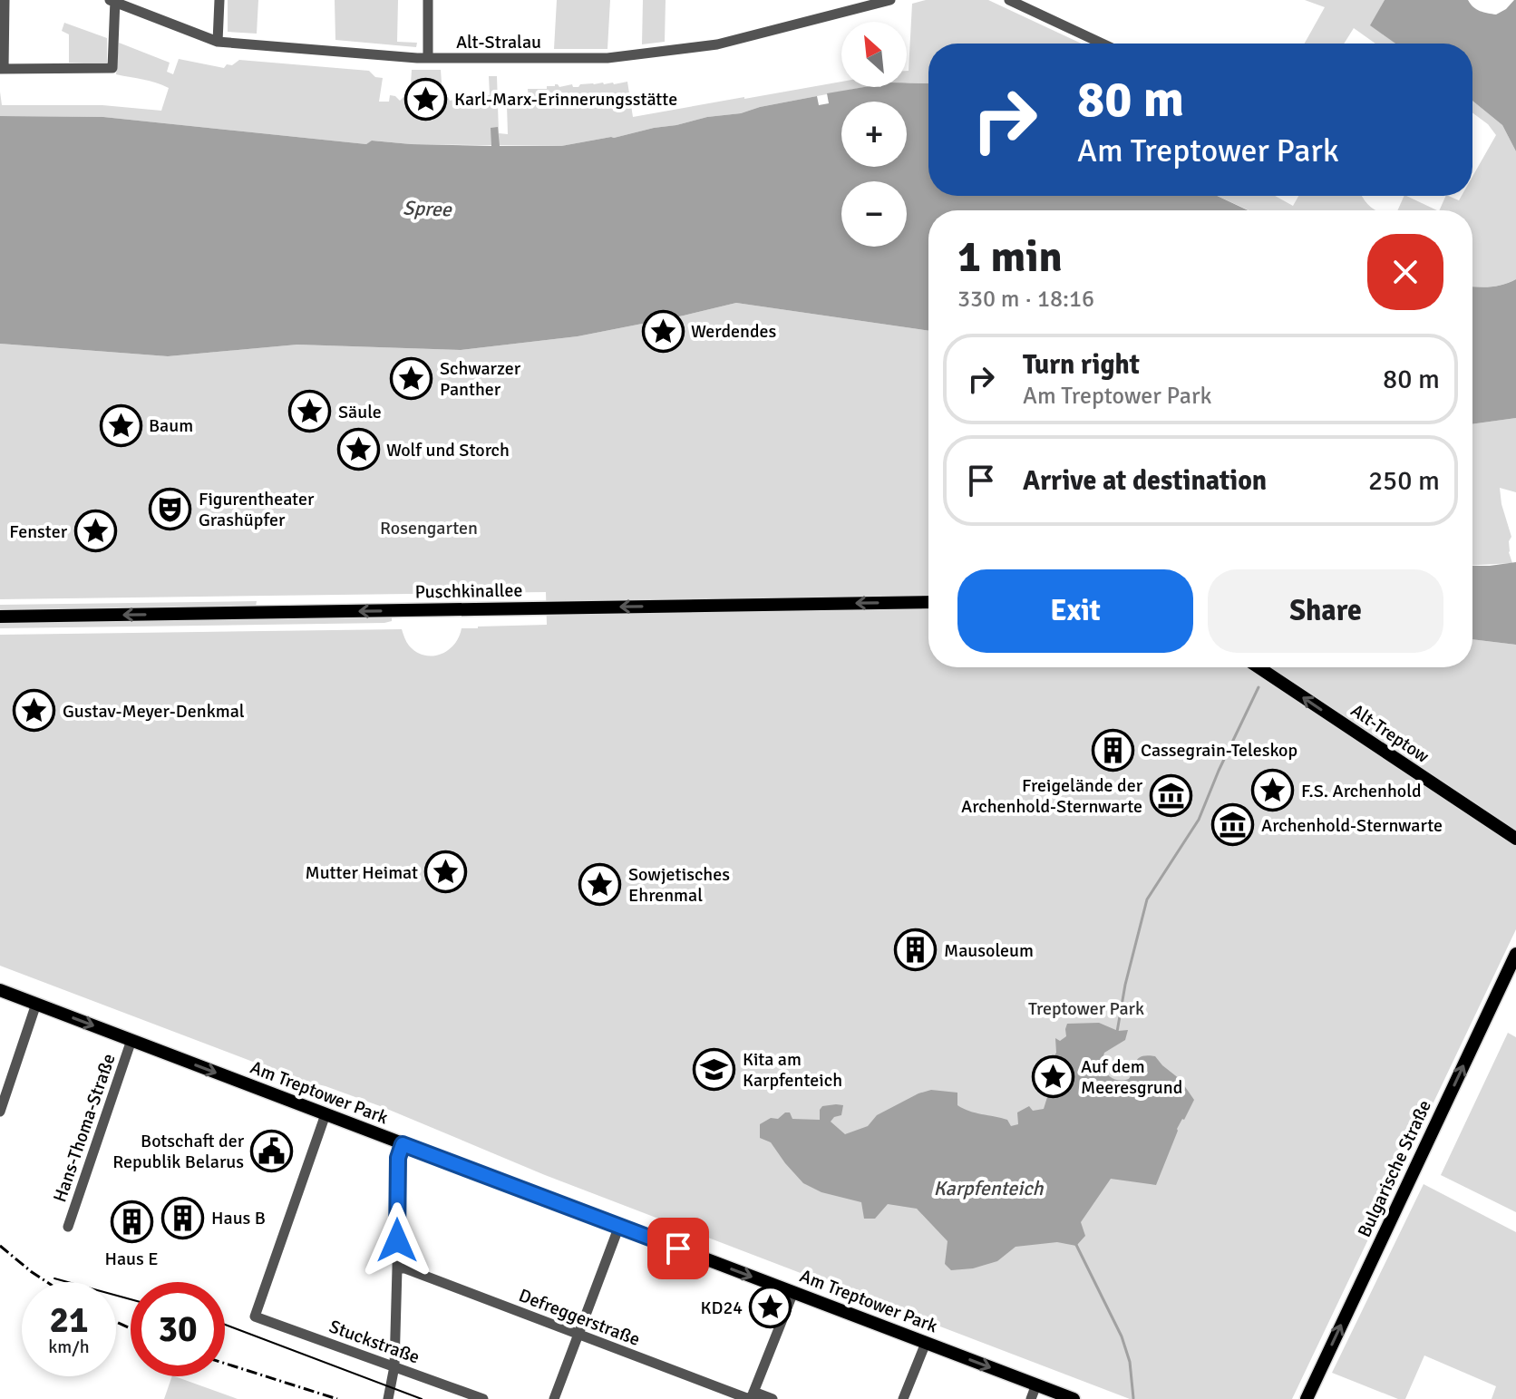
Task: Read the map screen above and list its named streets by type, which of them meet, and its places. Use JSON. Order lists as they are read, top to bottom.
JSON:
{
  "streets": {
    "main road": [
      "Puschkinallee",
      "Alt-Treptow",
      "Am Treptower Park",
      "Bulgarische Straße"
    ],
    "street": [
      "Alt-Stralau",
      "Hans-Thoma-Straße",
      "Defreggerstraße",
      "Stuckstraße"
    ]
  },
  "crossings": [
    ["Am Treptower Park", "Hans-Thoma-Straße"],
    ["Am Treptower Park", "Stuckstraße"]
  ],
  "one_way": [
    "Puschkinallee",
    "Alt-Treptow",
    "Am Treptower Park",
    "Bulgarische Straße"
  ],
  "water": ["Spree", "Karpfenteich"],
  "parks": ["Rosengarten", "Treptower Park"],
  "places": {
    "place": [
      "Karl-Marx-Erinnerungsstätte",
      "Werdendes",
      "Schwarzer Panther",
      "Säule",
      "Baum",
      "Wolf und Storch",
      "Fenster",
      "Gustav-Meyer-Denkmal",
      "F.S. Archenhold",
      "Mutter Heimat",
      "Sowjetisches Ehrenmal",
      "Auf dem Meeresgrund",
      "KD24"
    ],
    "theatre": ["Figurentheater Grashüpfer"],
    "building": [
      "Cassegrain-Teleskop",
      "Mausoleum",
      "Haus B",
      "Haus E"
    ],
    "museum": ["Freigelände der Archenhold-Sternwarte", "Archenhold-Sternwarte"],
    "school or university": ["Kita am Karpfenteich"],
    "public building": ["Botschaft der Republik Belarus"]
  },
  "north": "top left",
  "page": {
    "map_buttons": ["+", "−"],
    "turn": ["80 m", "Am Treptower Park"],
    "heading": ["1 min", "330 m · 18:16"],
    "list": [
      {
        "name": "Turn right",
        "note": "Am Treptower Park",
        "value": "80 m"
      },
      {
        "name": "Arrive at destination",
        "value": "250 m"
      }
    ],
    "buttons": ["Exit", "Share"],
    "speed": "21 km/h",
    "limit": "30"
  }
}
